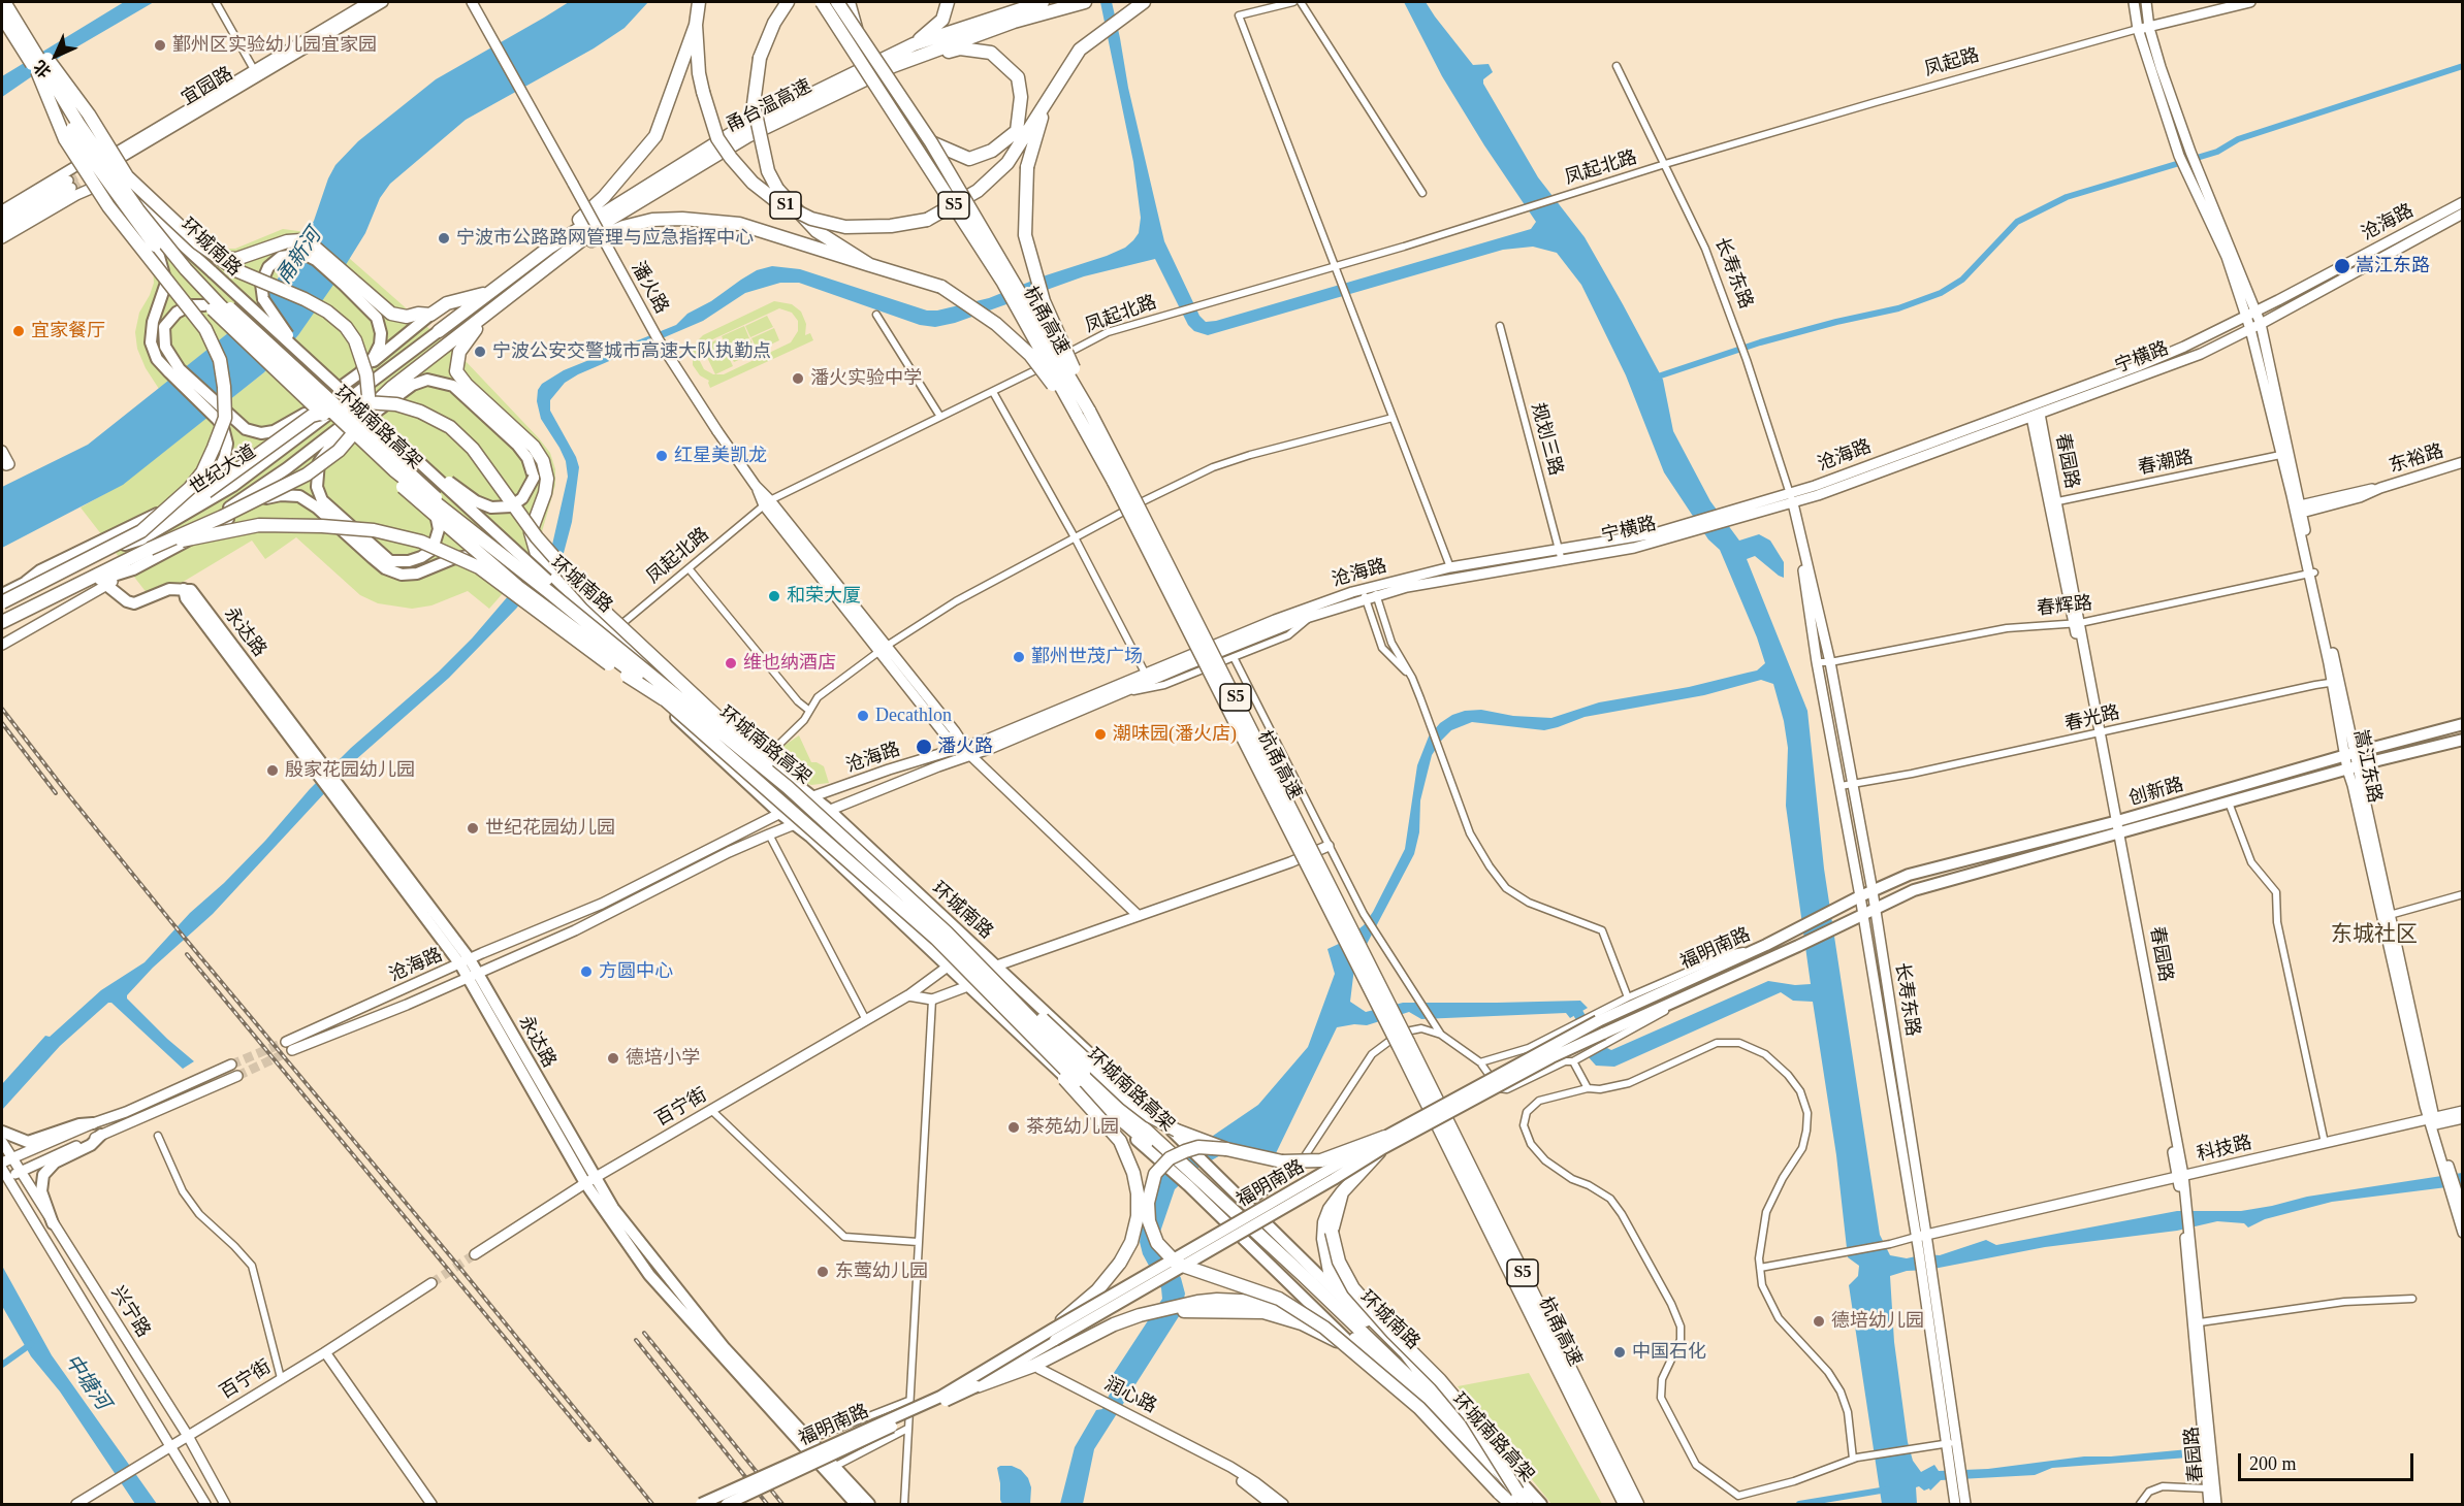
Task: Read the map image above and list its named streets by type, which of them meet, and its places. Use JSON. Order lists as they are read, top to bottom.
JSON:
{
  "streets": {
    "highway": [
      "甬台温高速",
      "S1",
      "S5",
      "杭甬高速",
      "环城南路高架"
    ],
    "main road": [
      "凤起路",
      "宜园路",
      "沧海路",
      "环城南路",
      "长寿东路",
      "潘火路",
      "宁横路",
      "东裕路",
      "春园路",
      "世纪大道",
      "永达路",
      "嵩江东路",
      "创新路",
      "福明南路",
      "百宁街",
      "科技路",
      "兴宁路",
      "润心路"
    ],
    "street": [
      "凤起北路",
      "规划三路",
      "春潮路",
      "春辉路",
      "春光路"
    ]
  },
  "crossings": [
    ["凤起路", "凤起北路"],
    ["凤起路", "长寿东路"],
    ["凤起路", "嵩江东路"],
    ["宜园路", "环城南路"],
    ["甬台温高速", "世纪大道"],
    ["凤起北路", "长寿东路"],
    ["凤起北路", "潘火路"],
    ["沧海路", "环城南路"],
    ["沧海路", "长寿东路"],
    ["沧海路", "潘火路"],
    ["沧海路", "宁横路"],
    ["沧海路", "规划三路"],
    ["沧海路", "春园路"],
    ["沧海路", "永达路"],
    ["沧海路", "嵩江东路"],
    ["环城南路", "环城南路高架"],
    ["环城南路", "百宁街"],
    ["长寿东路", "春辉路"],
    ["长寿东路", "春光路"],
    ["长寿东路", "创新路"],
    ["长寿东路", "福明南路"],
    ["长寿东路", "科技路"],
    ["宁横路", "规划三路"],
    ["宁横路", "春园路"],
    ["宁横路", "嵩江东路"],
    ["东裕路", "嵩江东路"],
    ["春园路", "春潮路"],
    ["春园路", "春辉路"],
    ["春园路", "春光路"],
    ["春园路", "创新路"],
    ["春园路", "科技路"],
    ["春潮路", "嵩江东路"],
    ["世纪大道", "永达路"],
    ["春辉路", "嵩江东路"],
    ["永达路", "百宁街"],
    ["春光路", "嵩江东路"],
    ["嵩江东路", "创新路"],
    ["嵩江东路", "科技路"],
    ["创新路", "福明南路"],
    ["百宁街", "兴宁路"]
  ],
  "districts": ["东城社区"],
  "water": ["甬新河", "中塘河"],
  "places": [
    "鄞州区实验幼儿园宜家园",
    "宁波市公路路网管理与应急指挥中心",
    "嵩江东路",
    "宜家餐厅",
    "宁波公安交警城市高速大队执勤点",
    "潘火实验中学",
    "红星美凯龙",
    "和荣大厦",
    "鄞州世茂广场",
    "维也纳酒店",
    "Decathlon",
    "潮味园(潘火店)",
    "潘火路",
    "殷家花园幼儿园",
    "世纪花园幼儿园",
    "方圆中心",
    "德培小学",
    "茶苑幼儿园",
    "东莺幼儿园",
    "德培幼儿园",
    "中国石化"
  ],
  "scale_bar": "200 m",
  "north": "bottom left"
}
